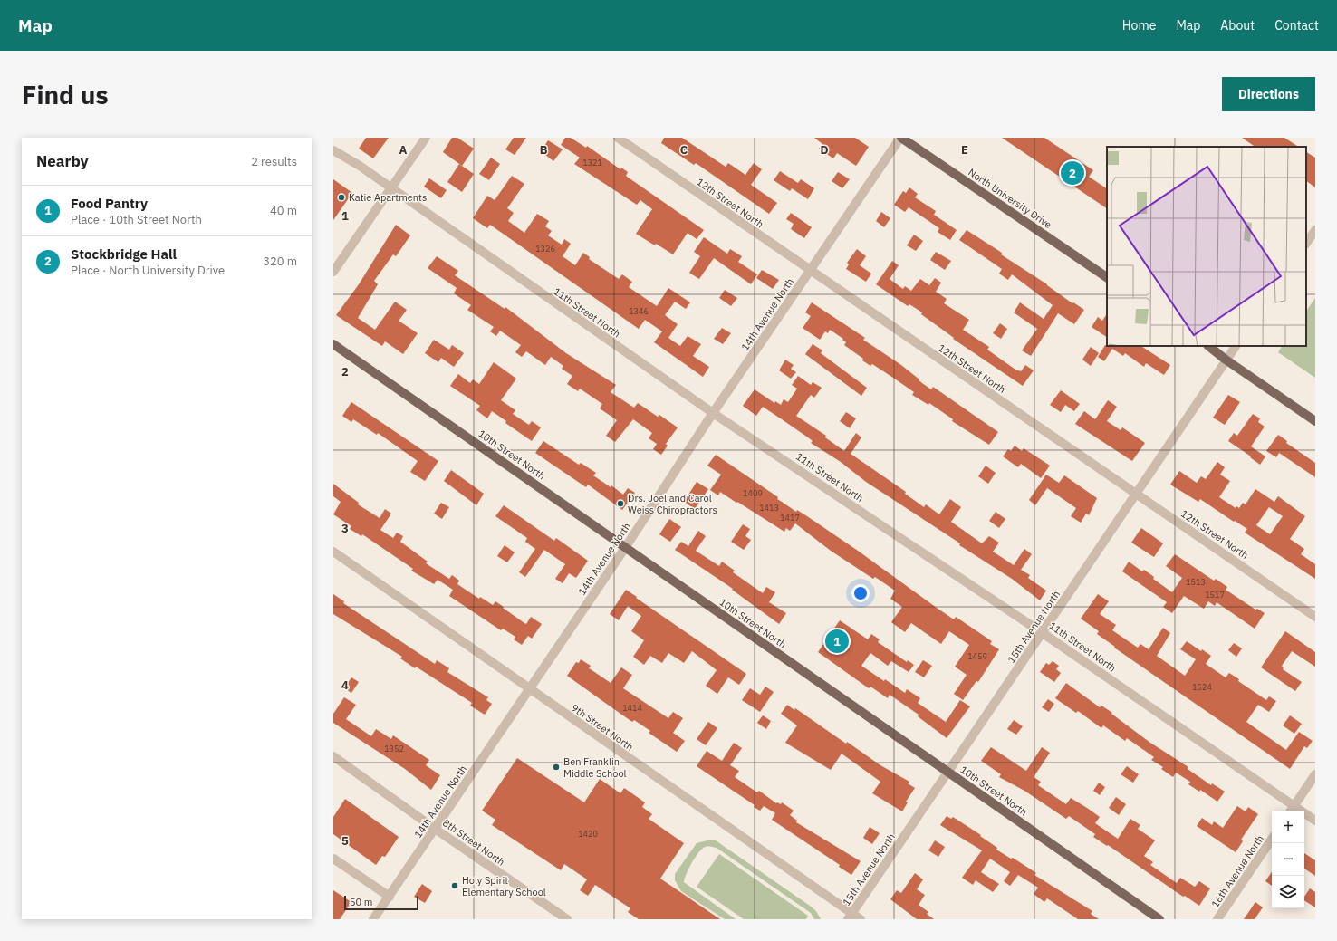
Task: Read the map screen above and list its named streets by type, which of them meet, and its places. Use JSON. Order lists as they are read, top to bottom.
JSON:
{
  "streets": {
    "main road": ["North University Drive", "10th Street North"],
    "street": [
      "12th Street North",
      "11th Street North",
      "14th Avenue North",
      "15th Avenue North",
      "9th Street North",
      "8th Street North",
      "16th Avenue North"
    ]
  },
  "crossings": [
    ["North University Drive", "14th Avenue North"],
    ["12th Street North", "14th Avenue North"],
    ["12th Street North", "15th Avenue North"],
    ["11th Street North", "14th Avenue North"],
    ["11th Street North", "15th Avenue North"],
    ["14th Avenue North", "10th Street North"],
    ["14th Avenue North", "9th Street North"],
    ["14th Avenue North", "8th Street North"],
    ["10th Street North", "15th Avenue North"],
    ["15th Avenue North", "9th Street North"]
  ],
  "places": [
    "Katie Apartments",
    "Drs. Joel and Carol Weiss Chiropractors",
    "Ben Franklin Middle School",
    "Holy Spirit Elementary School"
  ],
  "house_numbers": [
    "1321",
    "1326",
    "1346",
    "1409",
    "1413",
    "1417",
    "1513",
    "1517",
    "1459",
    "1524",
    "1414",
    "1352",
    "1420"
  ],
  "scale_bar": "50 m",
  "page": {
    "header": "Map",
    "nav": [
      "Home",
      "Map",
      "About",
      "Contact"
    ],
    "buttons": "Directions",
    "title": "Find us",
    "heading": ["Nearby", "2 results"],
    "pins": ["2", "1"],
    "list": [
      {
        "mark": "1",
        "name": "Food Pantry",
        "note": "Place · 10th Street North",
        "value": "40 m"
      },
      {
        "mark": "2",
        "name": "Stockbridge Hall",
        "note": "Place · North University Drive",
        "value": "320 m"
      }
    ],
    "map_buttons": ["+", "−"],
    "scale": "50 m"
  },
  "grid": {
    "columns": [
      "A",
      "B",
      "C",
      "D",
      "E"
    ],
    "rows": [
      "1",
      "2",
      "3",
      "4",
      "5"
    ]
  }
}
